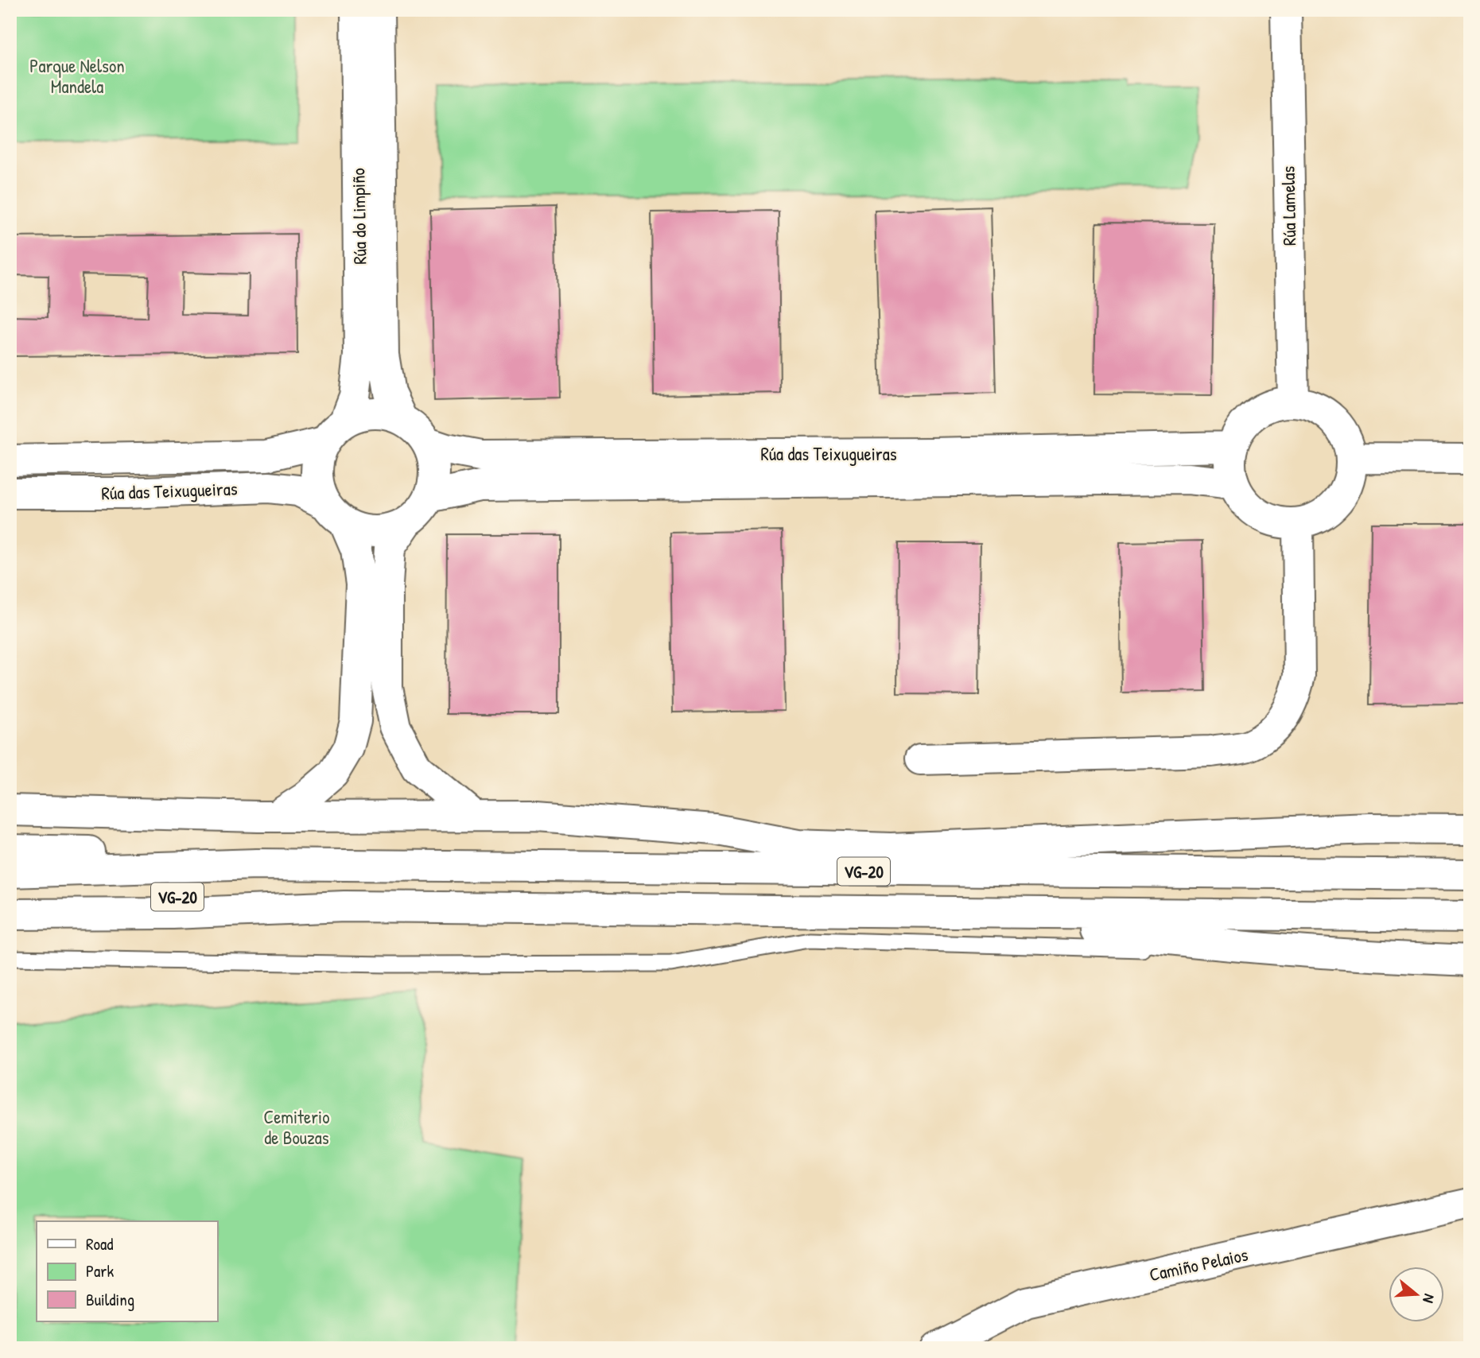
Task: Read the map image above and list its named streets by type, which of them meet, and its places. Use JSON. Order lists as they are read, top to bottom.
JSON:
{
  "streets": {
    "main road": [
      "Rúa Lamelas",
      "Rúa do Limpiño",
      "Rúa das Teixugueiras",
      "VG-20",
      "Camiño Pelaios"
    ]
  },
  "crossings": [
    ["Rúa Lamelas", "Rúa das Teixugueiras"],
    ["Rúa do Limpiño", "Rúa das Teixugueiras"]
  ],
  "parks": ["Parque Nelson Mandela", "Cemiterio de Bouzas"],
  "legend": ["Road", "Park", "Building"],
  "north": "right"
}
